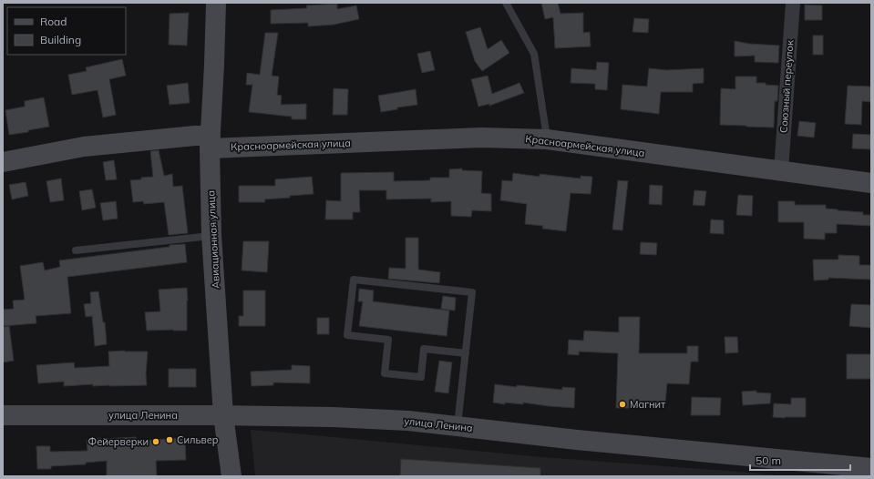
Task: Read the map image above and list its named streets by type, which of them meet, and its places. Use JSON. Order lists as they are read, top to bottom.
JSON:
{
  "streets": {
    "main road": ["Красноармейская улица", "Авиационная улица", "улица Ленина"],
    "street": ["Союзный переулок"]
  },
  "crossings": [
    ["Союзный переулок", "Красноармейская улица"],
    ["Красноармейская улица", "Авиационная улица"],
    ["Авиационная улица", "улица Ленина"]
  ],
  "places": ["Магнит", "Сильвер", "Фейерверки"],
  "legend": ["Road", "Building"],
  "scale_bar": "50 m"
}
